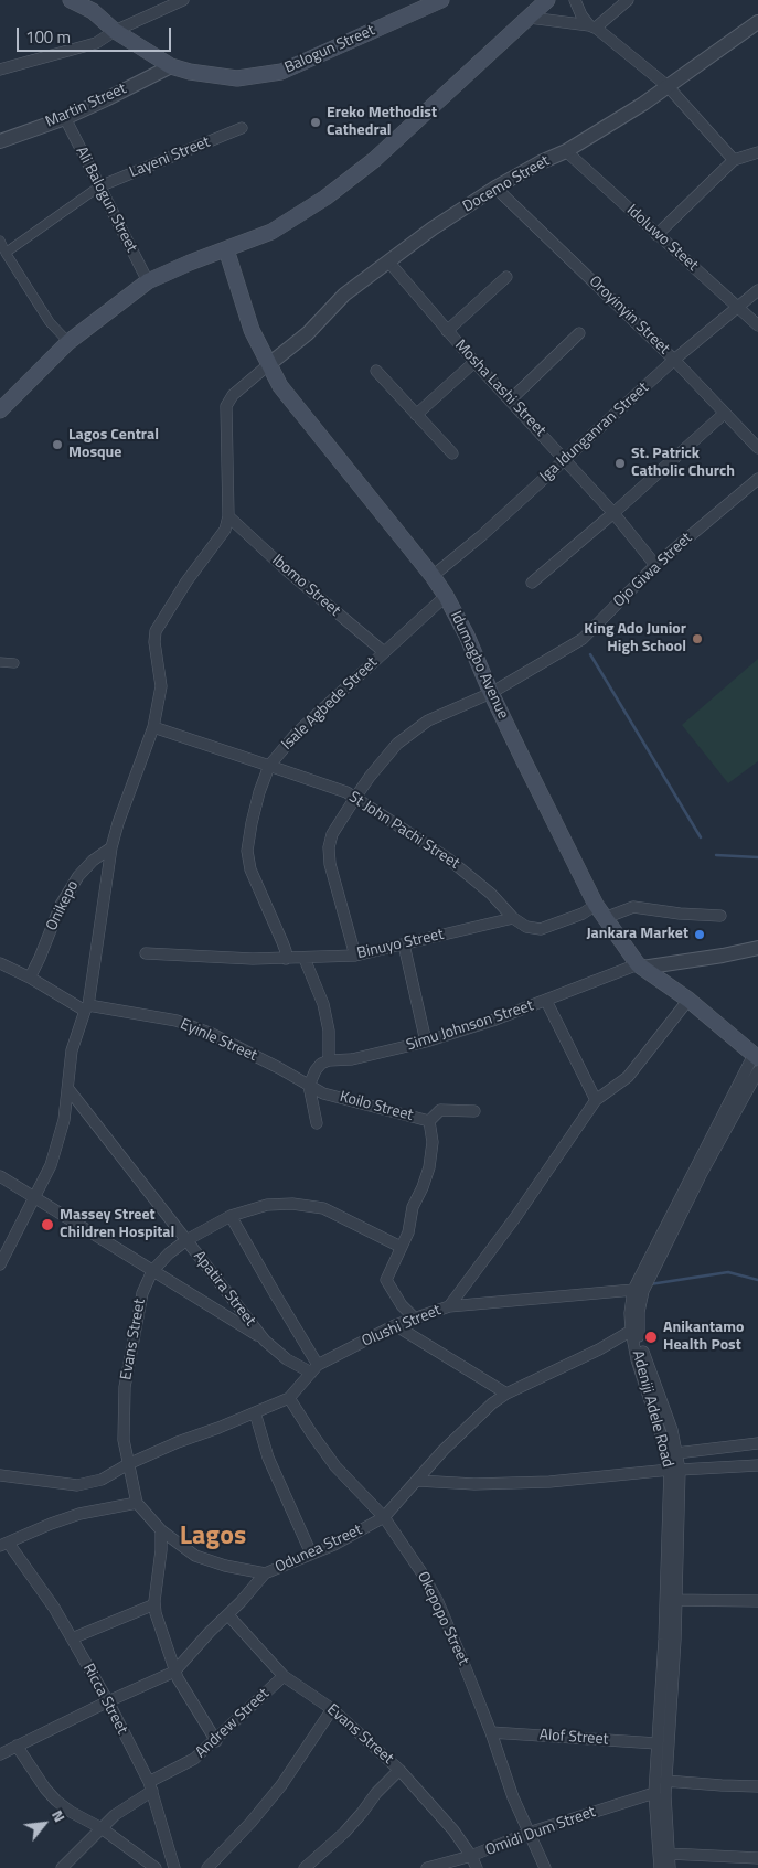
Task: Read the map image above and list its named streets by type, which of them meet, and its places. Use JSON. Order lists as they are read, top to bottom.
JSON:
{
  "streets": {
    "main road": ["Balogun Street", "Idumagbo Avenue"],
    "street": [
      "Martin Street",
      "Layeni Street",
      "Docemo Street",
      "Ali Balogun Street",
      "Idoluwo Steet",
      "Oroyinyin Street",
      "Mosha Lashi Street",
      "Iga Idunganran Street",
      "Ojo Giwa Street",
      "Ibomo Street",
      "Isale Agbede Street",
      "St John Pachi Street",
      "Onikepo",
      "Binuyo Street",
      "Simu Johnson Street",
      "Eyinle Street",
      "Koilo Street",
      "Apatira Street",
      "Olushi Street",
      "Evans Street",
      "Adeniji Adele Road",
      "Odunea Street",
      "Okepopo Street",
      "Ricca Street",
      "Andrew Street",
      "Alof Street",
      "Omidi Dum Street"
    ]
  },
  "crossings": [
    ["Balogun Street", "Martin Street"],
    ["Martin Street", "Ali Balogun Street"],
    ["Layeni Street", "Ali Balogun Street"],
    ["Docemo Street", "Idoluwo Steet"],
    ["Docemo Street", "Oroyinyin Street"],
    ["Docemo Street", "Mosha Lashi Street"],
    ["Docemo Street", "Idumagbo Avenue"],
    ["Idoluwo Steet", "Iga Idunganran Street"],
    ["Oroyinyin Street", "Iga Idunganran Street"],
    ["Mosha Lashi Street", "Iga Idunganran Street"],
    ["Mosha Lashi Street", "Ojo Giwa Street"],
    ["Iga Idunganran Street", "Idumagbo Avenue"],
    ["Ojo Giwa Street", "Idumagbo Avenue"],
    ["Ojo Giwa Street", "St John Pachi Street"],
    ["Ojo Giwa Street", "Binuyo Street"],
    ["Ibomo Street", "Isale Agbede Street"],
    ["Idumagbo Avenue", "Isale Agbede Street"],
    ["Idumagbo Avenue", "Simu Johnson Street"],
    ["Idumagbo Avenue", "Olushi Street"],
    ["Idumagbo Avenue", "Adeniji Adele Road"],
    ["Isale Agbede Street", "St John Pachi Street"],
    ["Isale Agbede Street", "Binuyo Street"],
    ["St John Pachi Street", "Binuyo Street"],
    ["Eyinle Street", "Koilo Street"],
    ["Apatira Street", "Olushi Street"],
    ["Apatira Street", "Evans Street"],
    ["Olushi Street", "Evans Street"],
    ["Olushi Street", "Okepopo Street"],
    ["Evans Street", "Odunea Street"],
    ["Evans Street", "Andrew Street"],
    ["Evans Street", "Omidi Dum Street"],
    ["Adeniji Adele Road", "Odunea Street"],
    ["Adeniji Adele Road", "Alof Street"],
    ["Adeniji Adele Road", "Omidi Dum Street"],
    ["Odunea Street", "Okepopo Street"],
    ["Odunea Street", "Ricca Street"],
    ["Okepopo Street", "Alof Street"],
    ["Okepopo Street", "Omidi Dum Street"],
    ["Ricca Street", "Andrew Street"]
  ],
  "districts": ["Lagos"],
  "places": [
    "Ereko Methodist Cathedral",
    "Lagos Central Mosque",
    "St. Patrick Catholic Church",
    "King Ado Junior High School",
    "Jankara Market",
    "Massey Street Children Hospital",
    "Anikantamo Health Post"
  ],
  "scale_bar": "100 m",
  "north": "top right"
}
